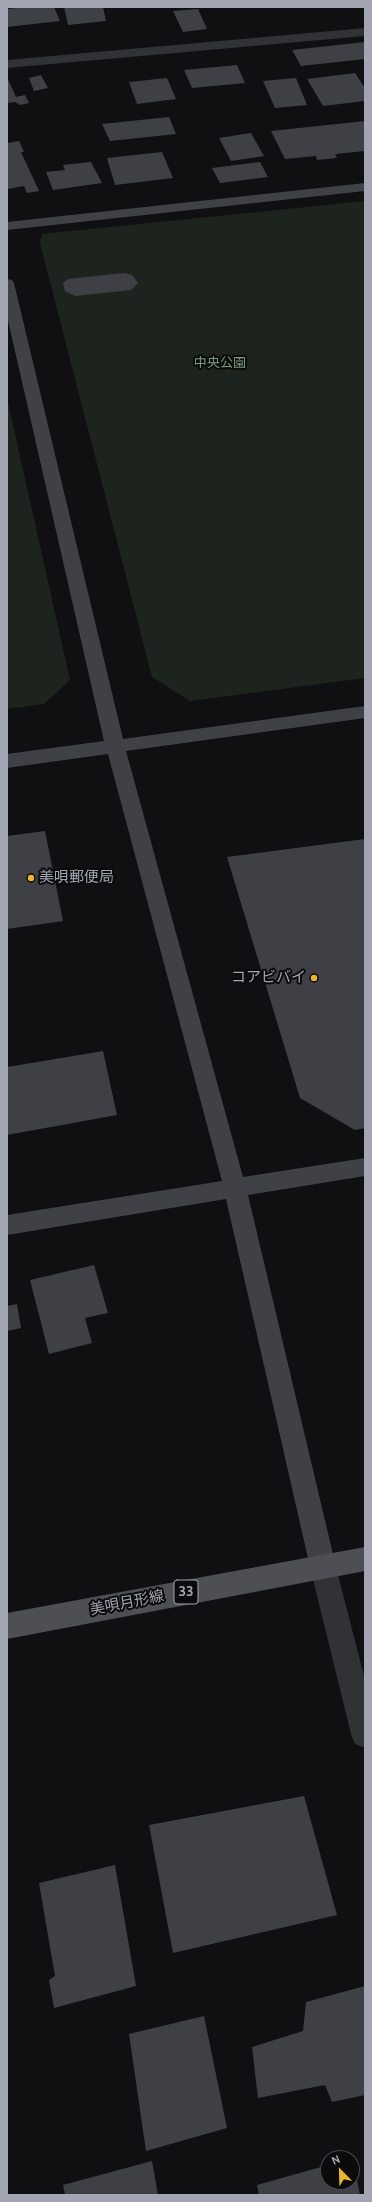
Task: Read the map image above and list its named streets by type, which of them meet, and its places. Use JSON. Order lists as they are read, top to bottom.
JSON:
{
  "streets": {
    "main road": ["33", "美唄月形線"]
  },
  "parks": ["中央公園"],
  "places": ["美唄郵便局", "コアビバイ"],
  "north": "top left"
}
